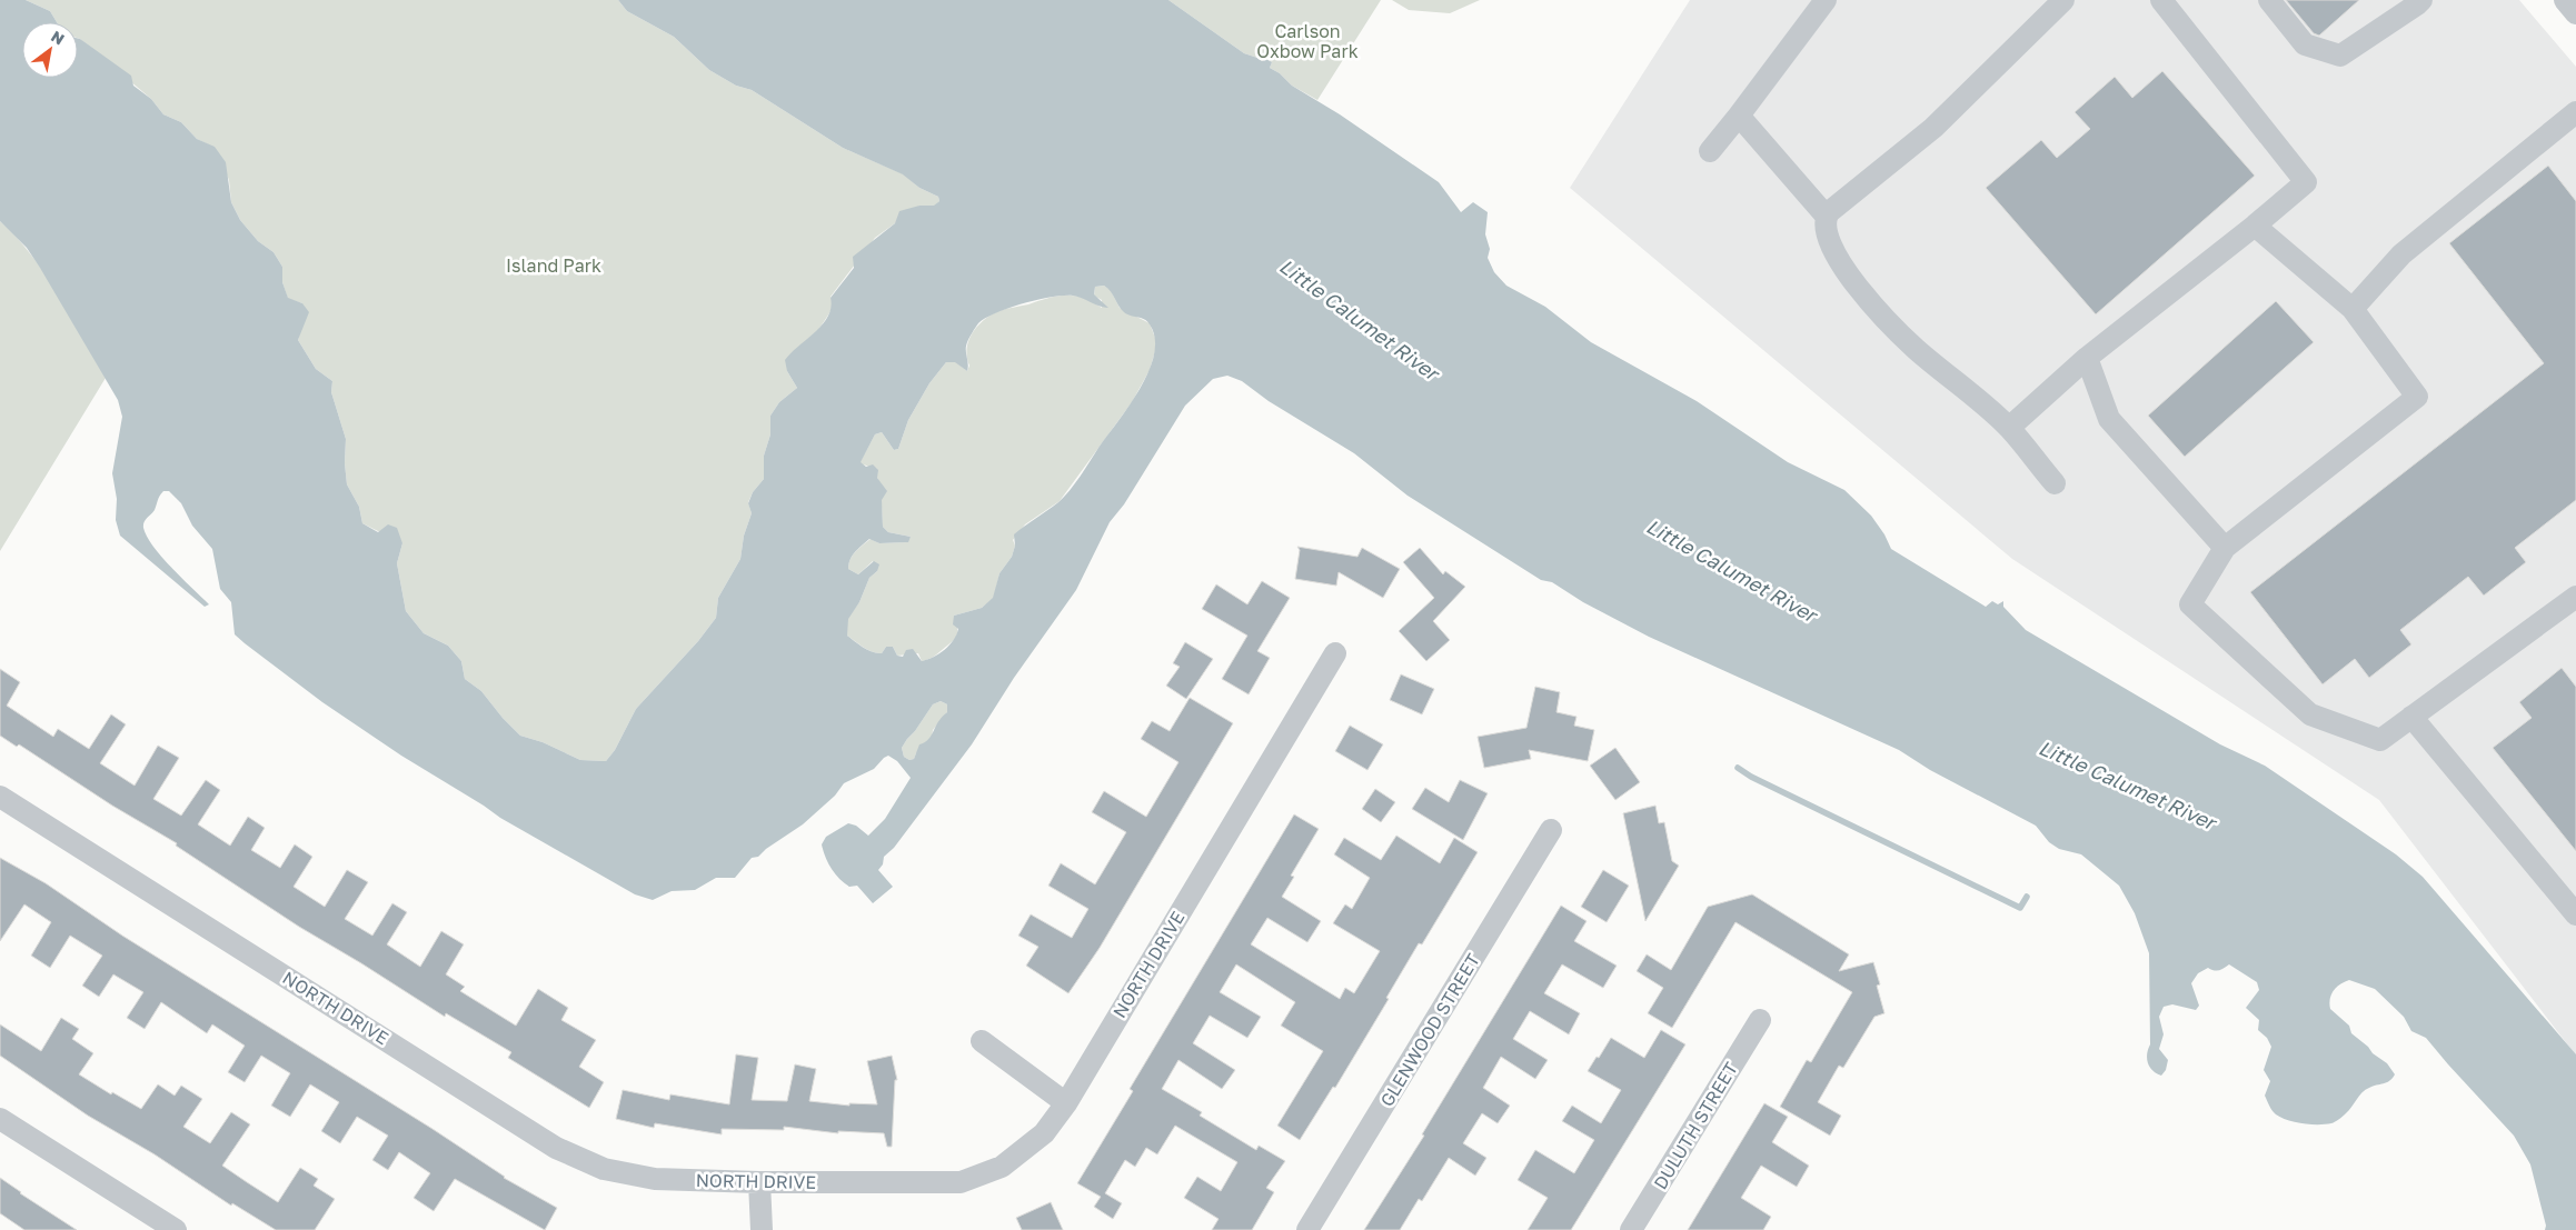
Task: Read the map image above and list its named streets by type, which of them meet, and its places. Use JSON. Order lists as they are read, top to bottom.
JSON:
{
  "streets": {
    "street": ["NORTH DRIVE", "GLENWOOD STREET", "DULUTH STREET"]
  },
  "water": ["Little Calumet River"],
  "parks": ["Carlson Oxbow Park", "Island Park"],
  "north": "top right"
}
